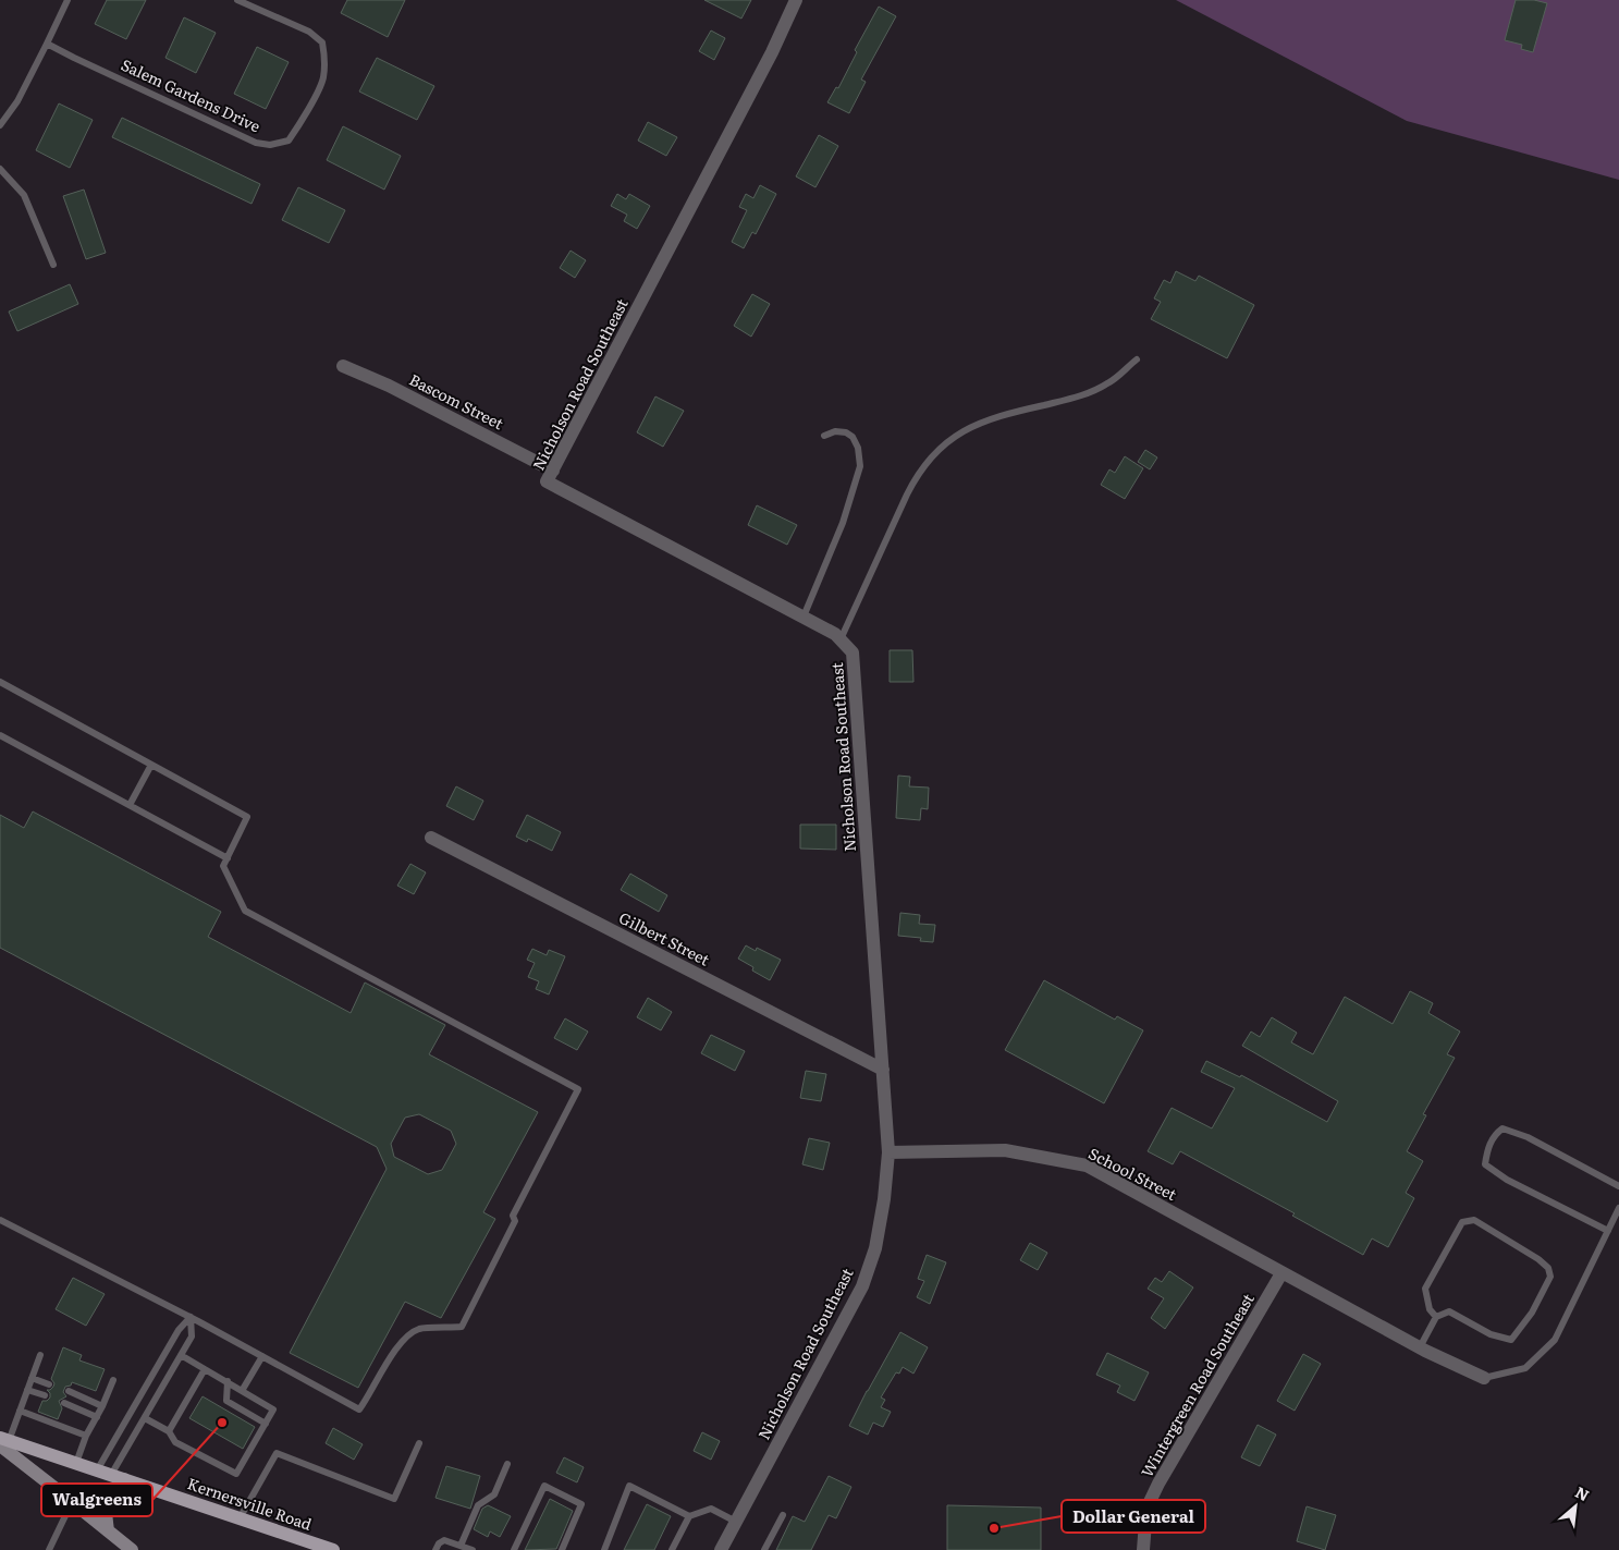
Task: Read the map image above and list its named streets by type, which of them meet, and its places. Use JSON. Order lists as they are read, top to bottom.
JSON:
{
  "streets": {
    "main road": ["Kernersville Road"],
    "street": [
      "Nicholson Road Southeast",
      "Bascom Street",
      "Gilbert Street",
      "School Street",
      "Wintergreen Road Southeast"
    ],
    "lane": ["Salem Gardens Drive"]
  },
  "crossings": [
    ["Nicholson Road Southeast", "Bascom Street"],
    ["Nicholson Road Southeast", "Gilbert Street"],
    ["Nicholson Road Southeast", "School Street"],
    ["School Street", "Wintergreen Road Southeast"]
  ],
  "places": ["Walgreens", "Dollar General"],
  "north": "top right"
}
